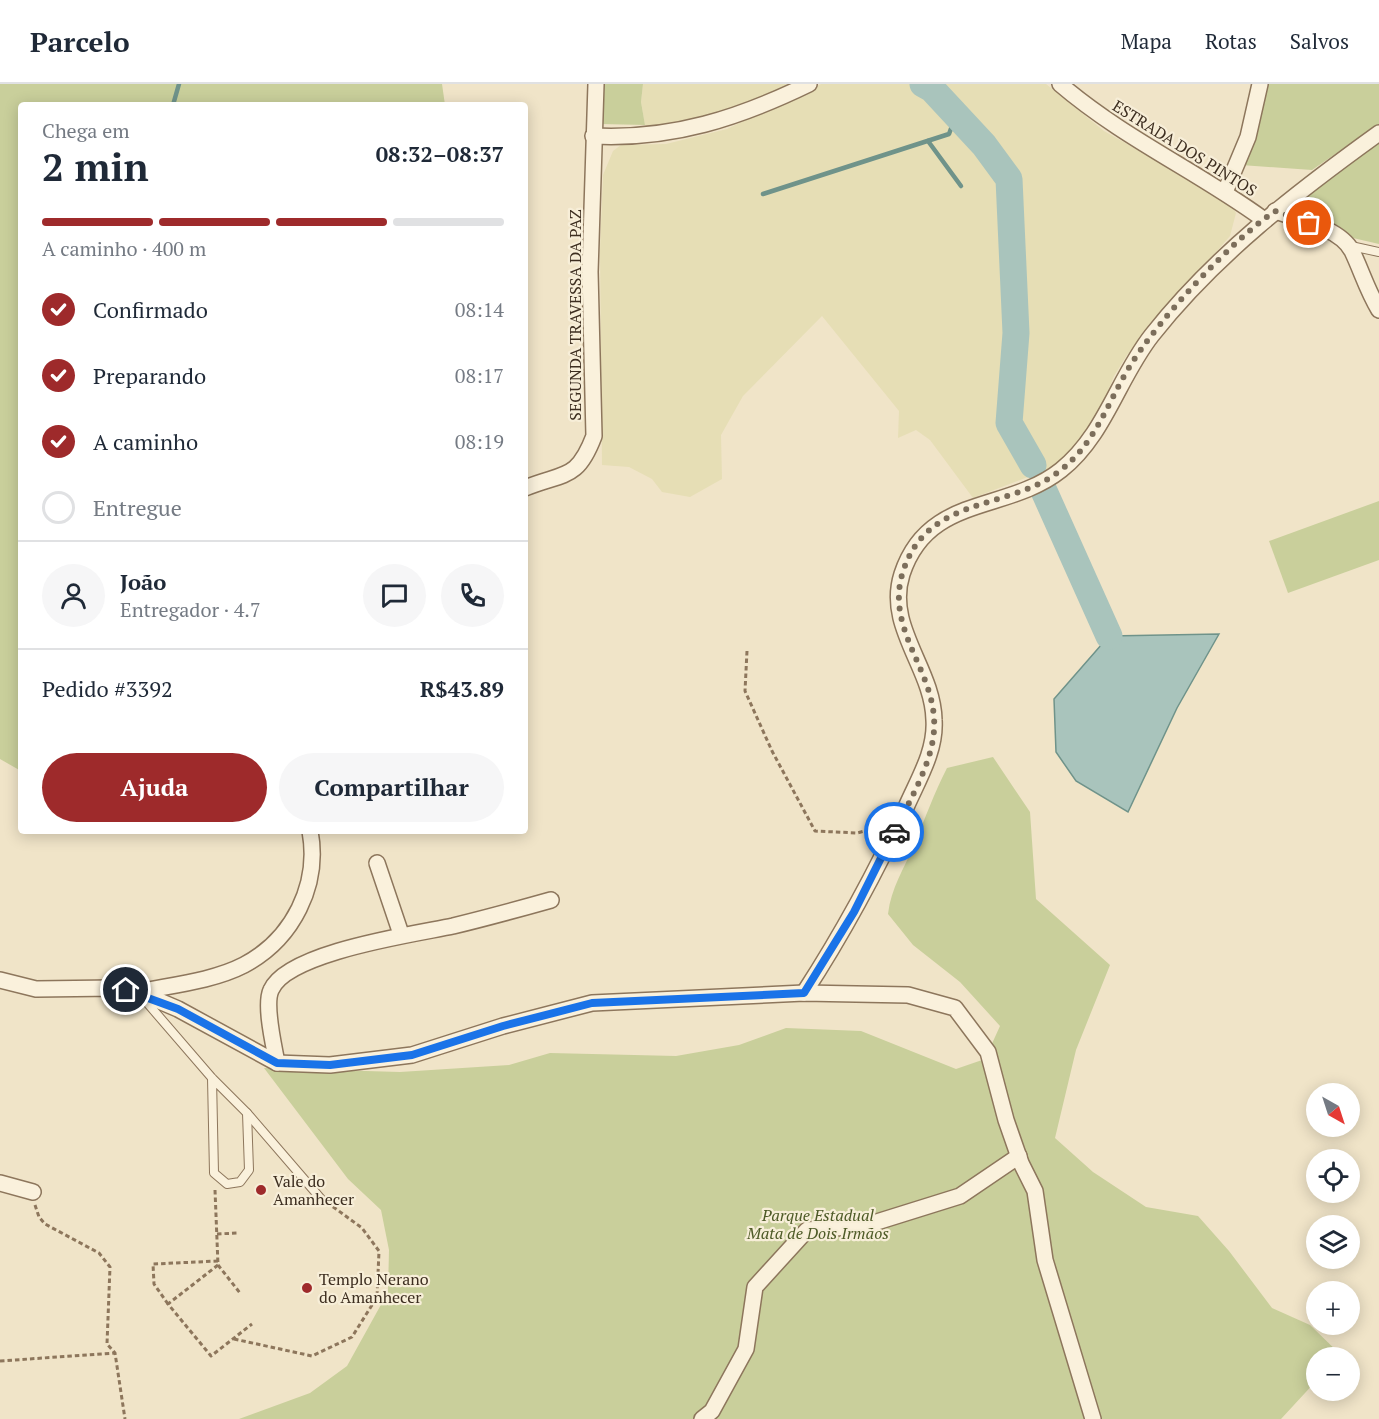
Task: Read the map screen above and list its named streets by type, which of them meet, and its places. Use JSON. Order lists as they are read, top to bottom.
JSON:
{
  "streets": {
    "street": ["ESTRADA DOS PINTOS", "SEGUNDA TRAVESSA DA PAZ"]
  },
  "parks": ["Parque Estadual Mata de Dois Irmãos"],
  "places": ["Vale do Amanhecer", "Templo Nerano do Amanhecer"],
  "north": "bottom right",
  "page": {
    "header": "Parcelo",
    "nav": ["Mapa", "Rotas", "Salvos"],
    "heading": ["2 min", "Chega em", "08:32–08:37"],
    "panel": [
      "João",
      "Entregador · 4.7",
      "Pedido #3392",
      "R$43.89"
    ],
    "bar": "A caminho · 400 m",
    "list": [
      ["Confirmado", "08:14"],
      ["Preparando", "08:17"],
      ["A caminho", "08:19"],
      "Entregue"
    ],
    "buttons": ["Ajuda", "Compartilhar"],
    "map_buttons": ["+", "−"]
  }
}
